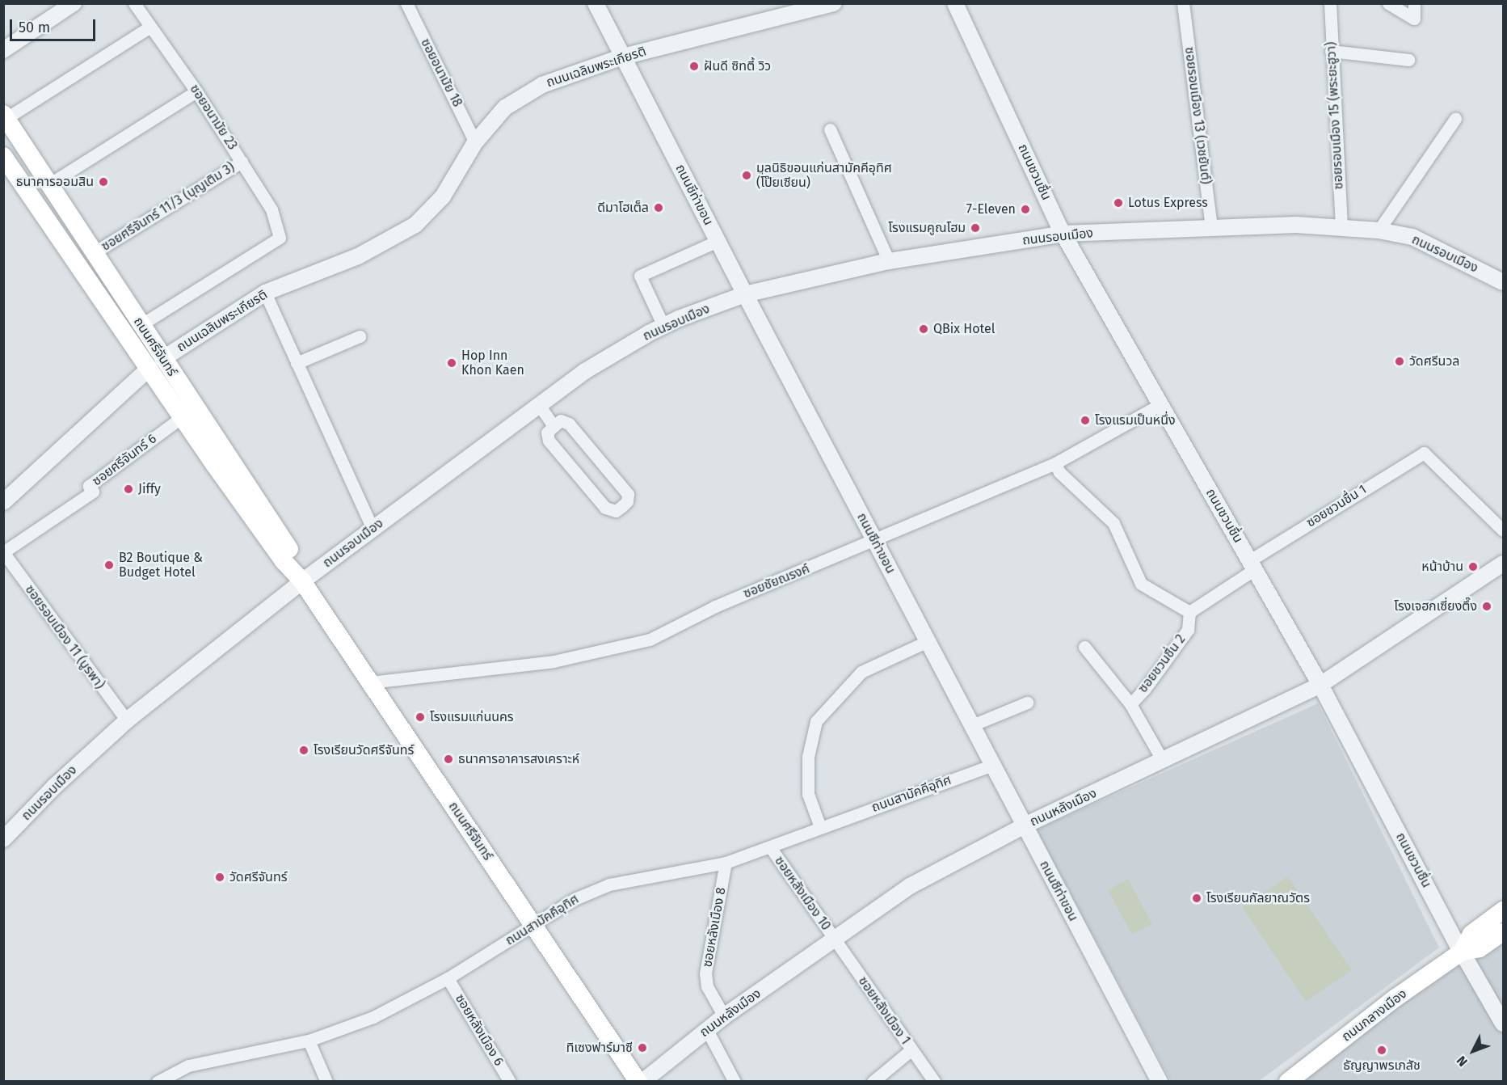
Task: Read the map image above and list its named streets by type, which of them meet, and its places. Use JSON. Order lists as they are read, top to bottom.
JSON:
{
  "streets": {
    "main road": ["ถนนศรีจันทร์", "ถนนกลางเมือง"],
    "street": [
      "ถนนเฉลิมพระเกียรติ",
      "ซอยอนามัย 18",
      "ซอยรอบเมือง 13 (เวชยันต์)",
      "ซอยรอบเมือง 15 (พระยะฮูวา)",
      "ซอยอนามัย 23",
      "ถนนชวนชื่น",
      "ถนนชีท่าขอน",
      "ซอยศรีจันทร์ 11/3 (บุญเติม 3)",
      "ถนนรอบเมือง",
      "ซอยศรีจันทร์ 6",
      "ซอยชวนชื่น 1",
      "ซอยชัยณรงค์",
      "ซอยรอบเมือง 11 (บูรพา)",
      "ซอยชวนชื่น 2",
      "ถนนสามัคคีอุทิศ",
      "ถนนหลังเมือง",
      "ซอยหลังเมือง 10",
      "ซอยหลังเมือง 8",
      "ซอยหลังเมือง 1",
      "ซอยหลังเมือง 6"
    ]
  },
  "crossings": [
    ["ถนนเฉลิมพระเกียรติ", "ซอยอนามัย 18"],
    ["ถนนเฉลิมพระเกียรติ", "ถนนชีท่าขอน"],
    ["ถนนเฉลิมพระเกียรติ", "ถนนศรีจันทร์"],
    ["ซอยรอบเมือง 13 (เวชยันต์)", "ถนนรอบเมือง"],
    ["ซอยรอบเมือง 15 (พระยะฮูวา)", "ถนนรอบเมือง"],
    ["ซอยอนามัย 23", "ซอยศรีจันทร์ 11/3 (บุญเติม 3)"],
    ["ซอยอนามัย 23", "ถนนศรีจันทร์"],
    ["ถนนชวนชื่น", "ถนนรอบเมือง"],
    ["ถนนชวนชื่น", "ซอยชวนชื่น 1"],
    ["ถนนชวนชื่น", "ซอยชัยณรงค์"],
    ["ถนนชวนชื่น", "ถนนหลังเมือง"],
    ["ถนนชวนชื่น", "ถนนกลางเมือง"],
    ["ถนนชีท่าขอน", "ถนนรอบเมือง"],
    ["ถนนชีท่าขอน", "ซอยชัยณรงค์"],
    ["ถนนชีท่าขอน", "ถนนสามัคคีอุทิศ"],
    ["ถนนชีท่าขอน", "ถนนหลังเมือง"],
    ["ซอยศรีจันทร์ 11/3 (บุญเติม 3)", "ถนนศรีจันทร์"],
    ["ถนนรอบเมือง", "ถนนศรีจันทร์"],
    ["ถนนรอบเมือง", "ซอยรอบเมือง 11 (บูรพา)"],
    ["ถนนศรีจันทร์", "ซอยศรีจันทร์ 6"],
    ["ถนนศรีจันทร์", "ซอยชัยณรงค์"],
    ["ถนนศรีจันทร์", "ถนนสามัคคีอุทิศ"],
    ["ซอยศรีจันทร์ 6", "ซอยรอบเมือง 11 (บูรพา)"],
    ["ถนนสามัคคีอุทิศ", "ซอยหลังเมือง 10"],
    ["ถนนสามัคคีอุทิศ", "ซอยหลังเมือง 8"],
    ["ถนนสามัคคีอุทิศ", "ซอยหลังเมือง 6"],
    ["ถนนหลังเมือง", "ซอยหลังเมือง 10"],
    ["ถนนหลังเมือง", "ซอยหลังเมือง 8"],
    ["ถนนหลังเมือง", "ซอยหลังเมือง 1"],
    ["ซอยหลังเมือง 10", "ซอยหลังเมือง 1"]
  ],
  "places": [
    "ฝันดี ซิทตี้ วิว",
    "มูลนิธิขอนแก่นสามัคคีอุทิศ (โป๊ยเซียน)",
    "ธนาคารออมสิน",
    "Lotus Express",
    "ดีมาโฮเต็ล",
    "7-Eleven",
    "โรงแรมคูณโฮม",
    "QBix Hotel",
    "วัดศรีนวล",
    "Hop Inn Khon Kaen",
    "โรงแรมเป็นหนึ่ง",
    "Jiffy",
    "B2 Boutique & Budget Hotel",
    "หน้าบ้าน",
    "โรงเจฮกเซี่ยงตึ๊ง",
    "โรงแรมแก่นนคร",
    "โรงเรียนวัดศรีจันทร์",
    "ธนาคารอาคารสงเคราะห์",
    "วัดศรีจันทร์",
    "โรงเรียนกัลยาณวัตร",
    "ทิเซงฟาร์มาซี",
    "ธัญญาพรเภสัช"
  ],
  "scale_bar": "50 m",
  "north": "bottom left"
}
